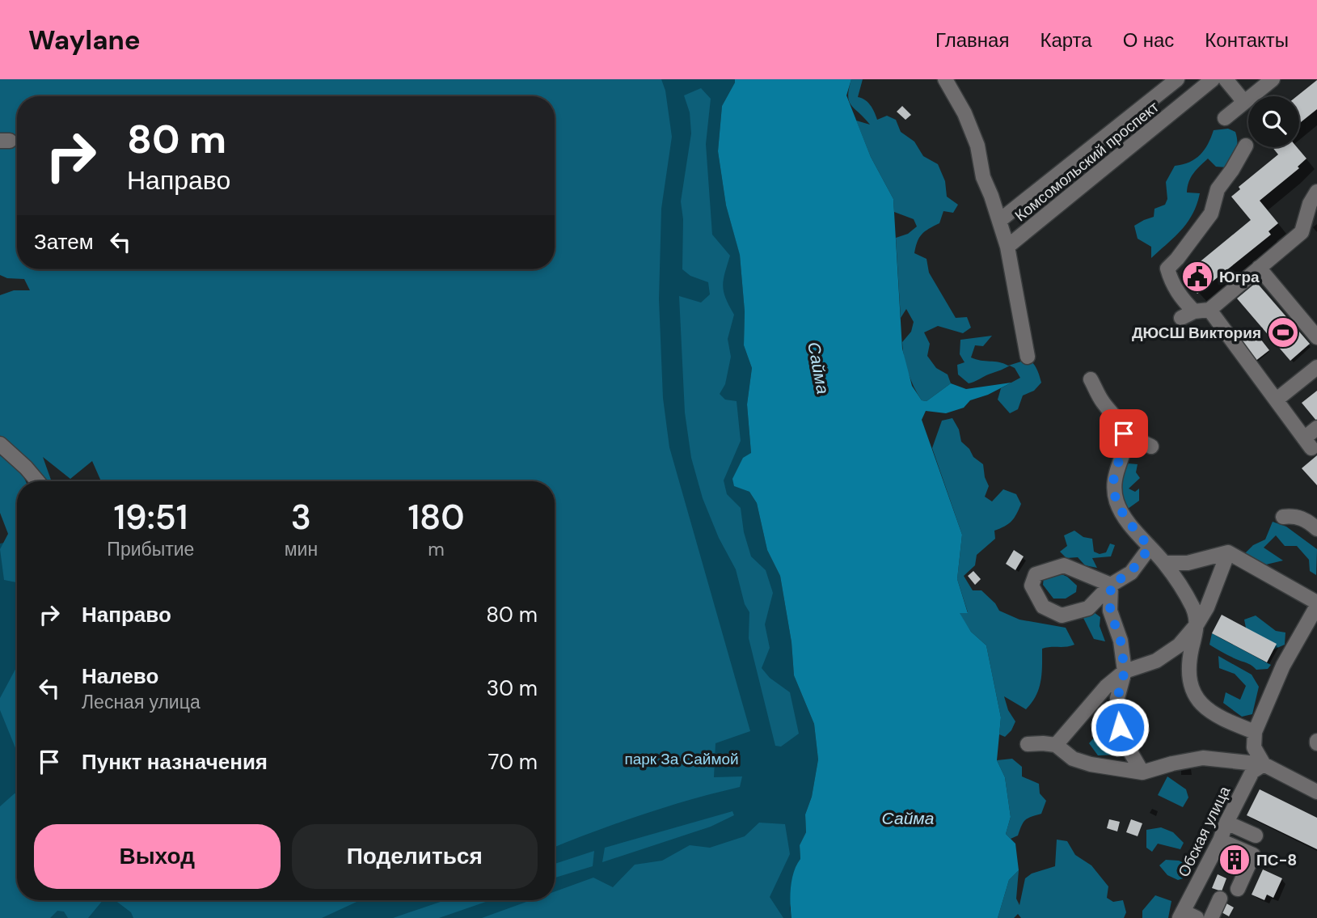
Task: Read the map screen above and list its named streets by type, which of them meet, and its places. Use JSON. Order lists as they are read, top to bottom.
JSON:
{
  "streets": {
    "street": ["Комсомольский проспект", "Обская улица"]
  },
  "water": ["Сайма"],
  "parks": ["парк За Саймой"],
  "places": {
    "public building": ["Югра"],
    "sports": ["ДЮСШ Виктория"],
    "building": ["ПС-8"]
  },
  "page": {
    "header": "Waylane",
    "nav": [
      "Главная",
      "Карта",
      "О нас",
      "Контакты"
    ],
    "turn": ["80 m", "Направо"],
    "then": "Затем",
    "eta": [
      "19:51",
      "Прибытие",
      "3",
      "мин",
      "180",
      "m"
    ],
    "list": [
      {
        "name": "Направо",
        "value": "80 m"
      },
      {
        "name": "Налево",
        "note": "Лесная улица",
        "value": "30 m"
      },
      {
        "name": "Пункт назначения",
        "value": "70 m"
      }
    ],
    "buttons": ["Выход", "Поделиться"]
  }
}
